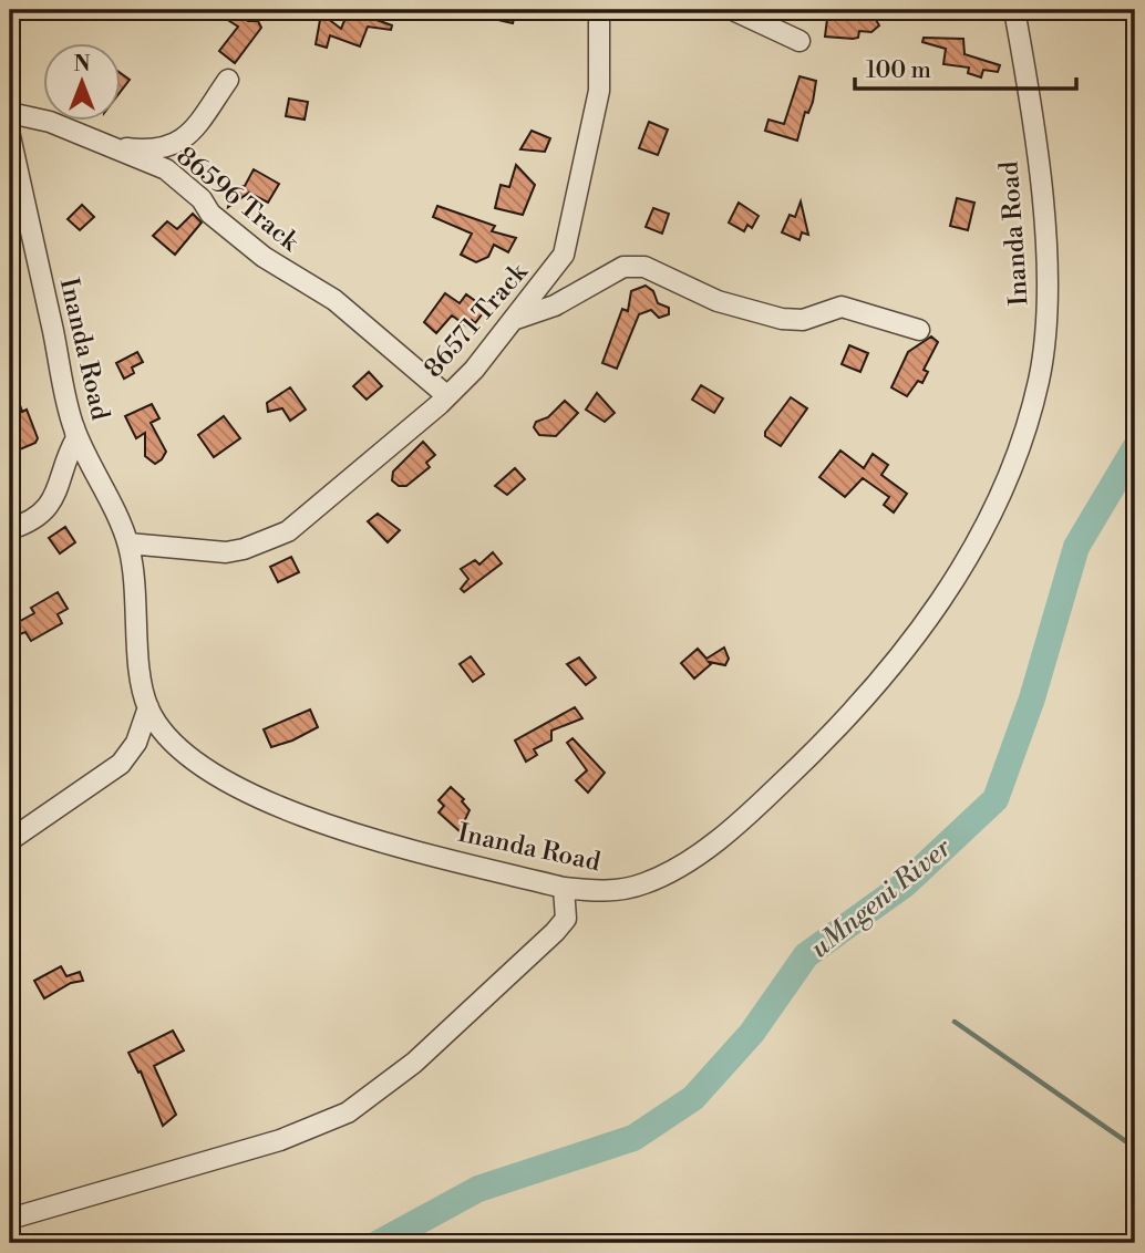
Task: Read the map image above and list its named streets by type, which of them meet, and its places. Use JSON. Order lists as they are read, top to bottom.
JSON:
{
  "streets": {
    "street": ["86596 Track", "Inanda Road", "86571 Track"]
  },
  "crossings": [
    ["86596 Track", "86571 Track"],
    ["Inanda Road", "86571 Track"]
  ],
  "water": ["uMngeni River"],
  "scale_bar": "100 m",
  "north": "top"
}
